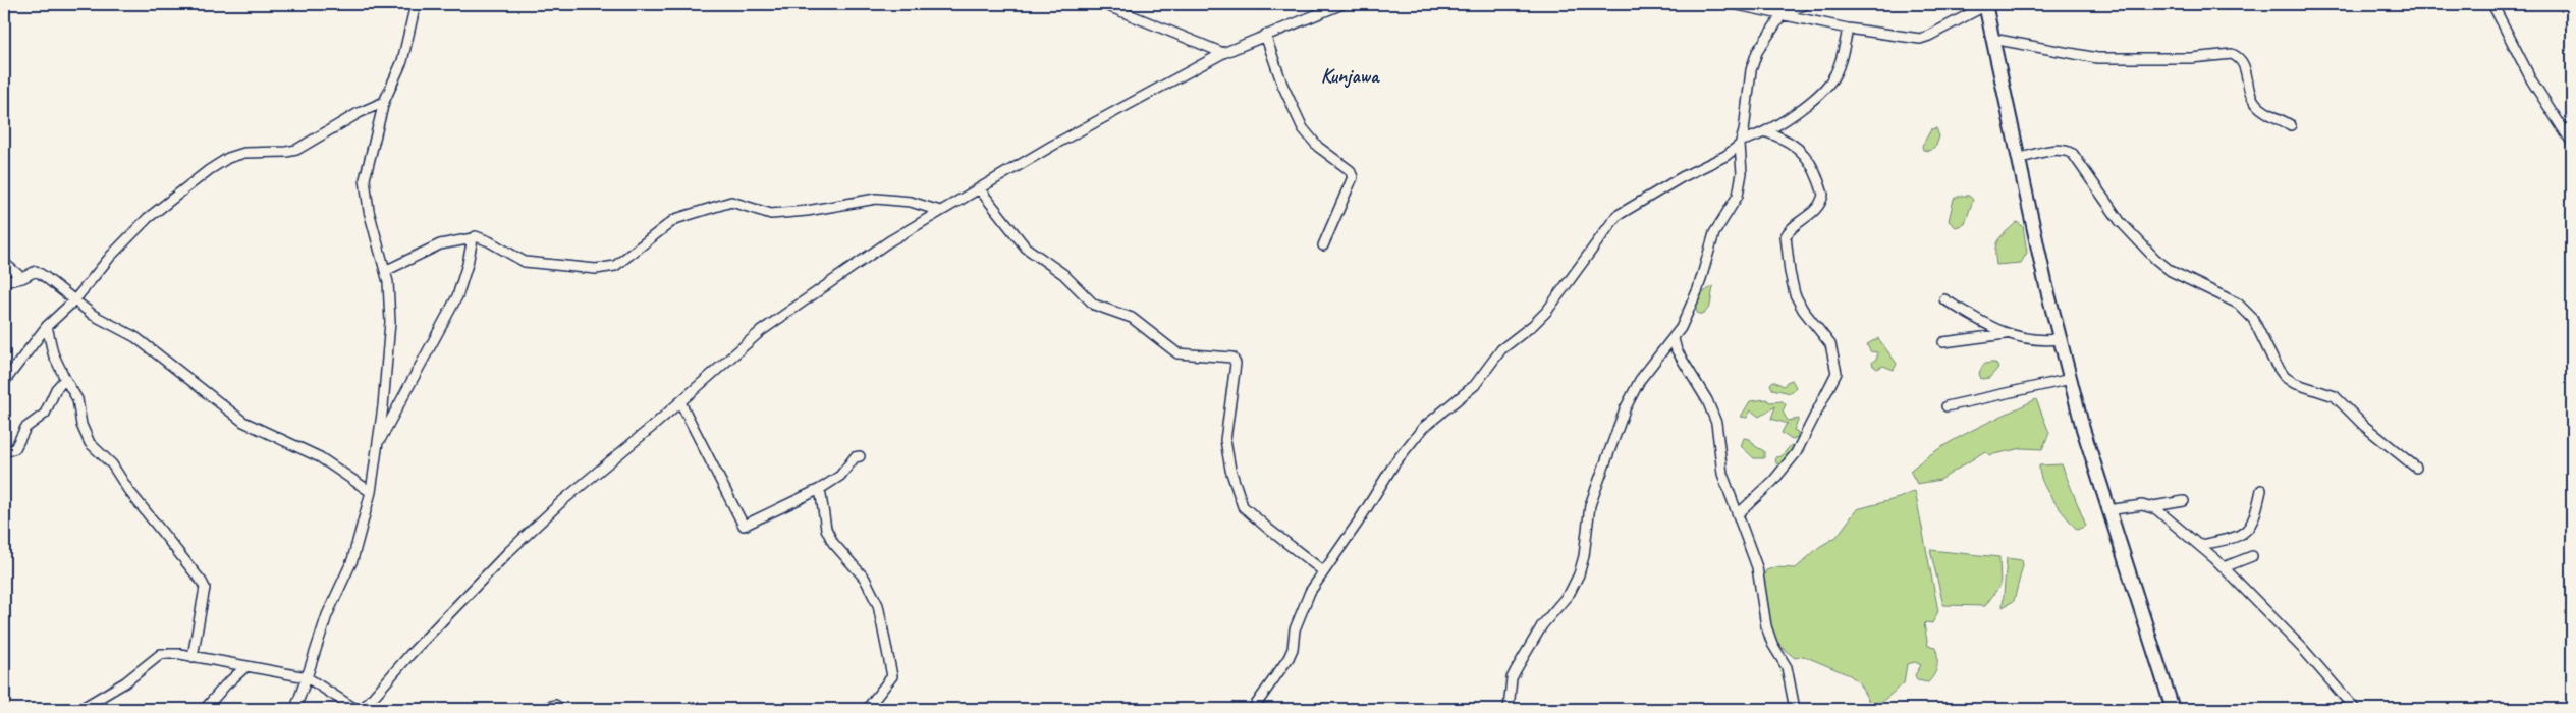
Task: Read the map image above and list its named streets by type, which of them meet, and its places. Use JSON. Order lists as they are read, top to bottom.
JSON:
{
  "districts": ["Kunjawa"]
}
